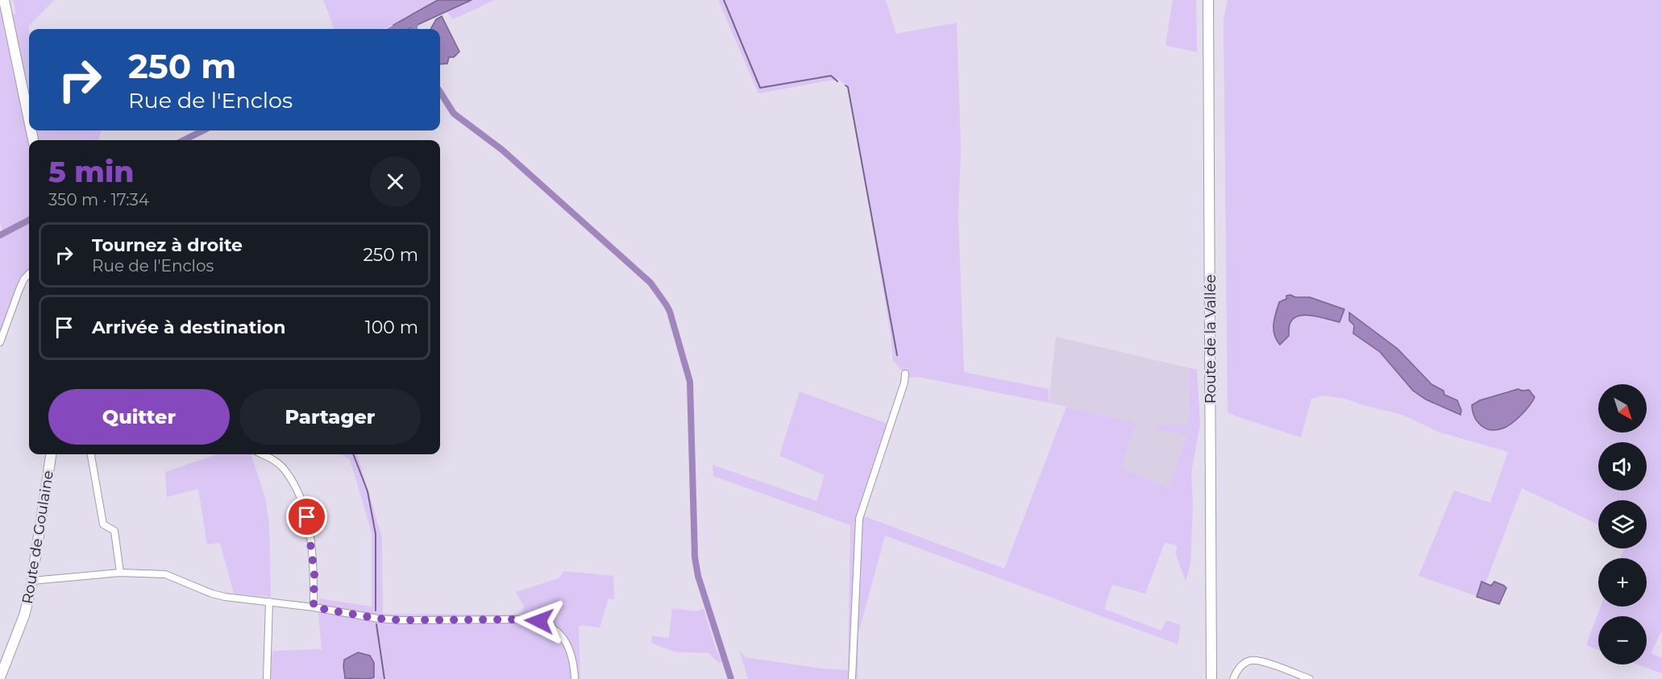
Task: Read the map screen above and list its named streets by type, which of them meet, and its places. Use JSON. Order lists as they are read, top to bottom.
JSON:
{
  "streets": {
    "main road": ["Route de la Vallée", "Route de Goulaine"]
  },
  "north": "bottom right",
  "page": {
    "turn": ["250 m", "Rue de l'Enclos"],
    "heading": ["5 min", "350 m · 17:34"],
    "list": [
      {
        "name": "Tournez à droite",
        "note": "Rue de l'Enclos",
        "value": "250 m"
      },
      {
        "name": "Arrivée à destination",
        "value": "100 m"
      }
    ],
    "buttons": ["Quitter", "Partager"],
    "map_buttons": ["+", "−"]
  }
}
